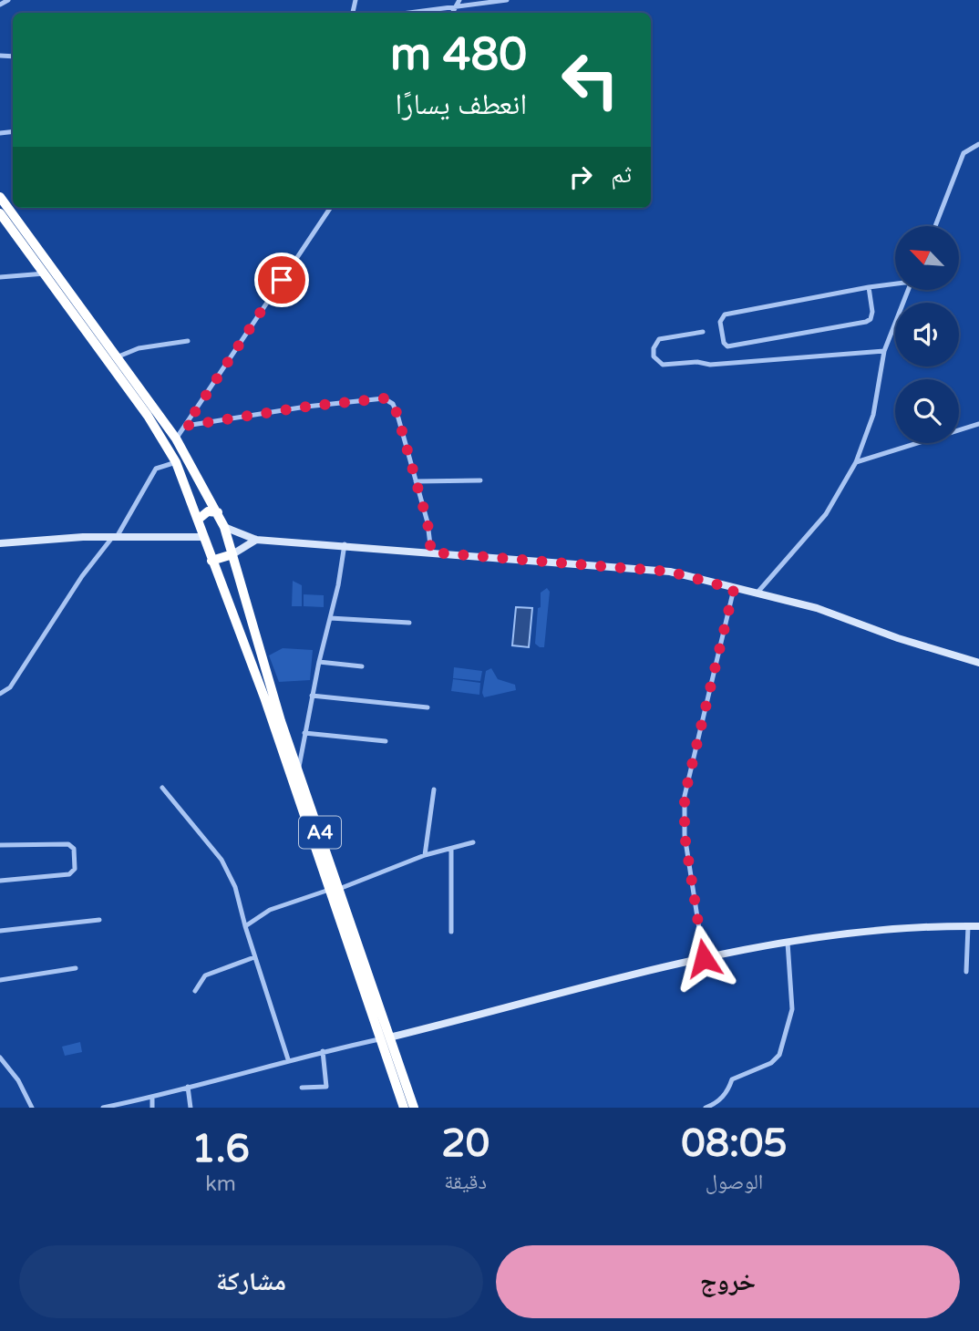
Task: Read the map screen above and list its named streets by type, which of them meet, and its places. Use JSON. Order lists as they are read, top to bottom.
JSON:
{
  "streets": {
    "highway": ["A4"]
  },
  "north": "top left",
  "page": {
    "turn": ["480 m", "انعطف يسارًا"],
    "then": "ثم",
    "eta": [
      "08:05",
      "الوصول",
      "20",
      "دقيقة",
      "1.6",
      "km"
    ],
    "buttons": ["خروج", "مشاركة"]
  }
}
